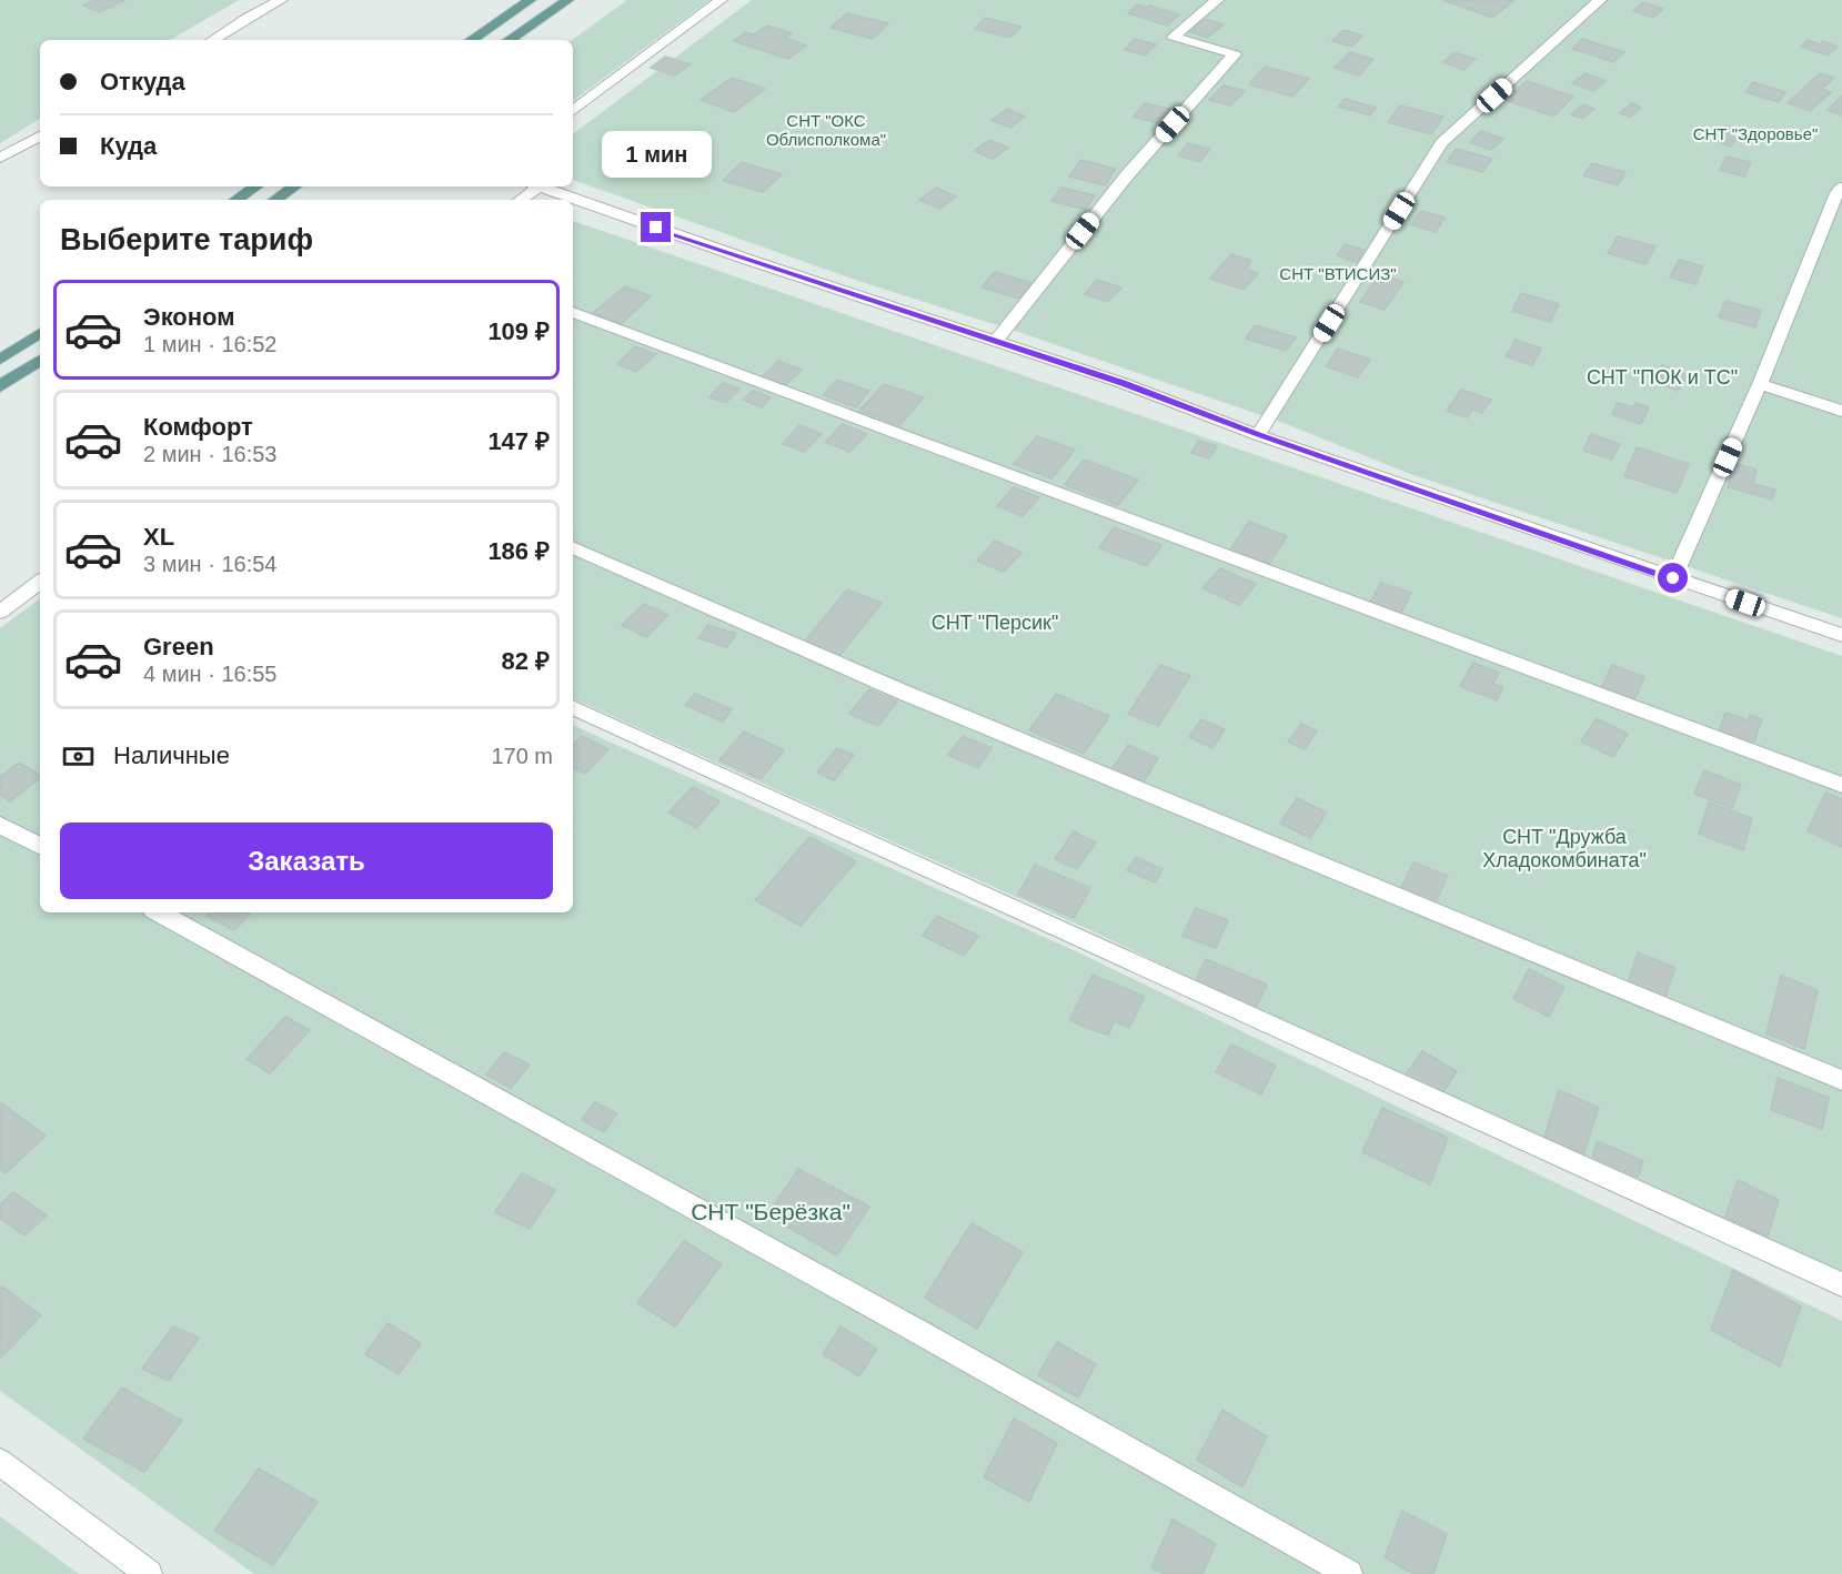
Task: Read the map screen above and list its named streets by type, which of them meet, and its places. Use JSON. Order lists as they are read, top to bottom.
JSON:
{
  "parks": [
    "СНТ \"ОКС Облисполкома\"",
    "СНТ \"Здоровье\"",
    "СНТ \"ВТИСИЗ\"",
    "СНТ \"ПОК и ТС\"",
    "СНТ \"Персик\"",
    "СНТ \"Дружба Хладокомбината\"",
    "СНТ \"Берёзка\""
  ],
  "page": {
    "banner": ["Откуда", "Куда"],
    "bubble": "1 мин",
    "heading": "Выберите тариф",
    "list": [
      {
        "name": "Эконом",
        "note": "1 мин · 16:52",
        "value": "109 ₽"
      },
      {
        "name": "Комфорт",
        "note": "2 мин · 16:53",
        "value": "147 ₽"
      },
      {
        "name": "XL",
        "note": "3 мин · 16:54",
        "value": "186 ₽"
      },
      {
        "name": "Green",
        "note": "4 мин · 16:55",
        "value": "82 ₽"
      }
    ],
    "pay": ["Наличные", "170 m"],
    "buttons": "Заказать"
  }
}
